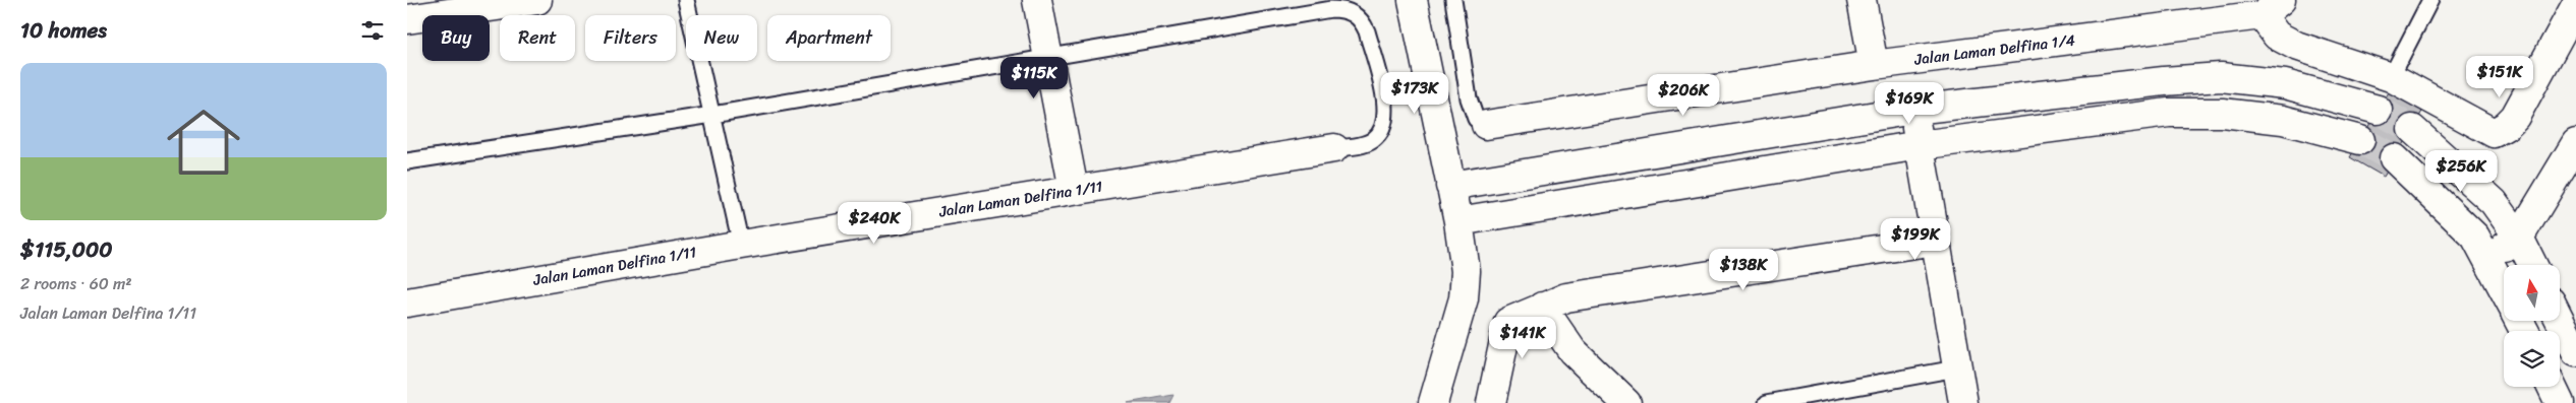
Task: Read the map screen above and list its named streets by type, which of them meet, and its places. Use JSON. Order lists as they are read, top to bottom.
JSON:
{
  "streets": {
    "street": ["Jalan Laman Delfina 1/4", "Jalan Laman Delfina 1/11"]
  },
  "north": "top",
  "page": {
    "heading": "10 homes",
    "chip": [
      "Buy",
      "Rent",
      "Filters",
      "New",
      "Apartment"
    ],
    "price": [
      "$151K",
      "$115K",
      "$173K",
      "$206K",
      "$169K",
      "$256K",
      "$240K",
      "$199K",
      "$138K",
      "$141K"
    ],
    "list": [
      {
        "name": "$115,000",
        "note": "2 rooms · 60 m² · Jalan Laman Delfina 1/11"
      }
    ]
  }
}
